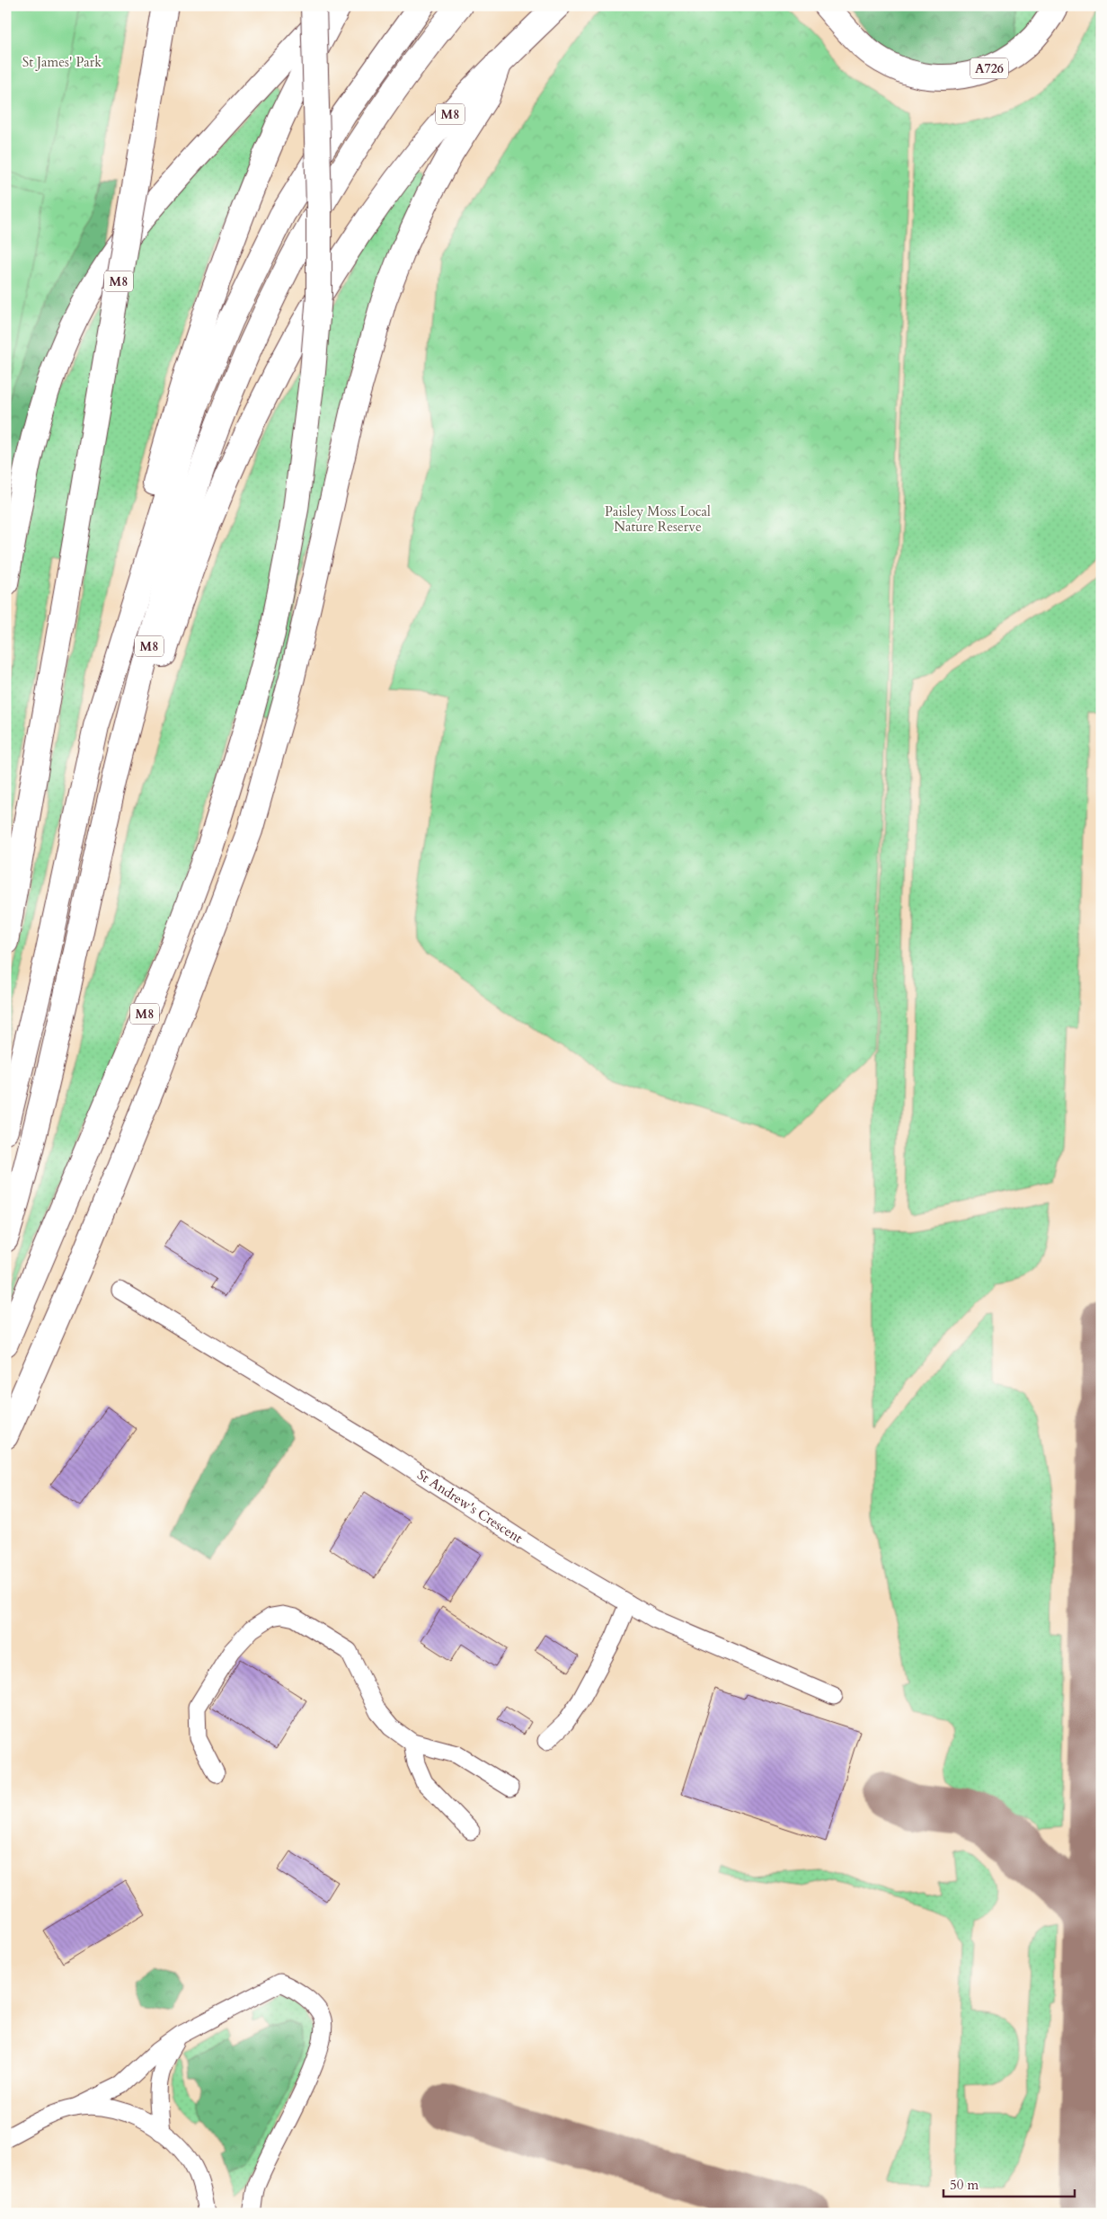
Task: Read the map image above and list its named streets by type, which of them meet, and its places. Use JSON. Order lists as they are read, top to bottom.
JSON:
{
  "streets": {
    "main road": ["A726", "M8"],
    "street": ["St Andrew's Crescent"]
  },
  "parks": ["St James' Park", "Paisley Moss Local Nature Reserve"],
  "scale_bar": "50 m"
}
